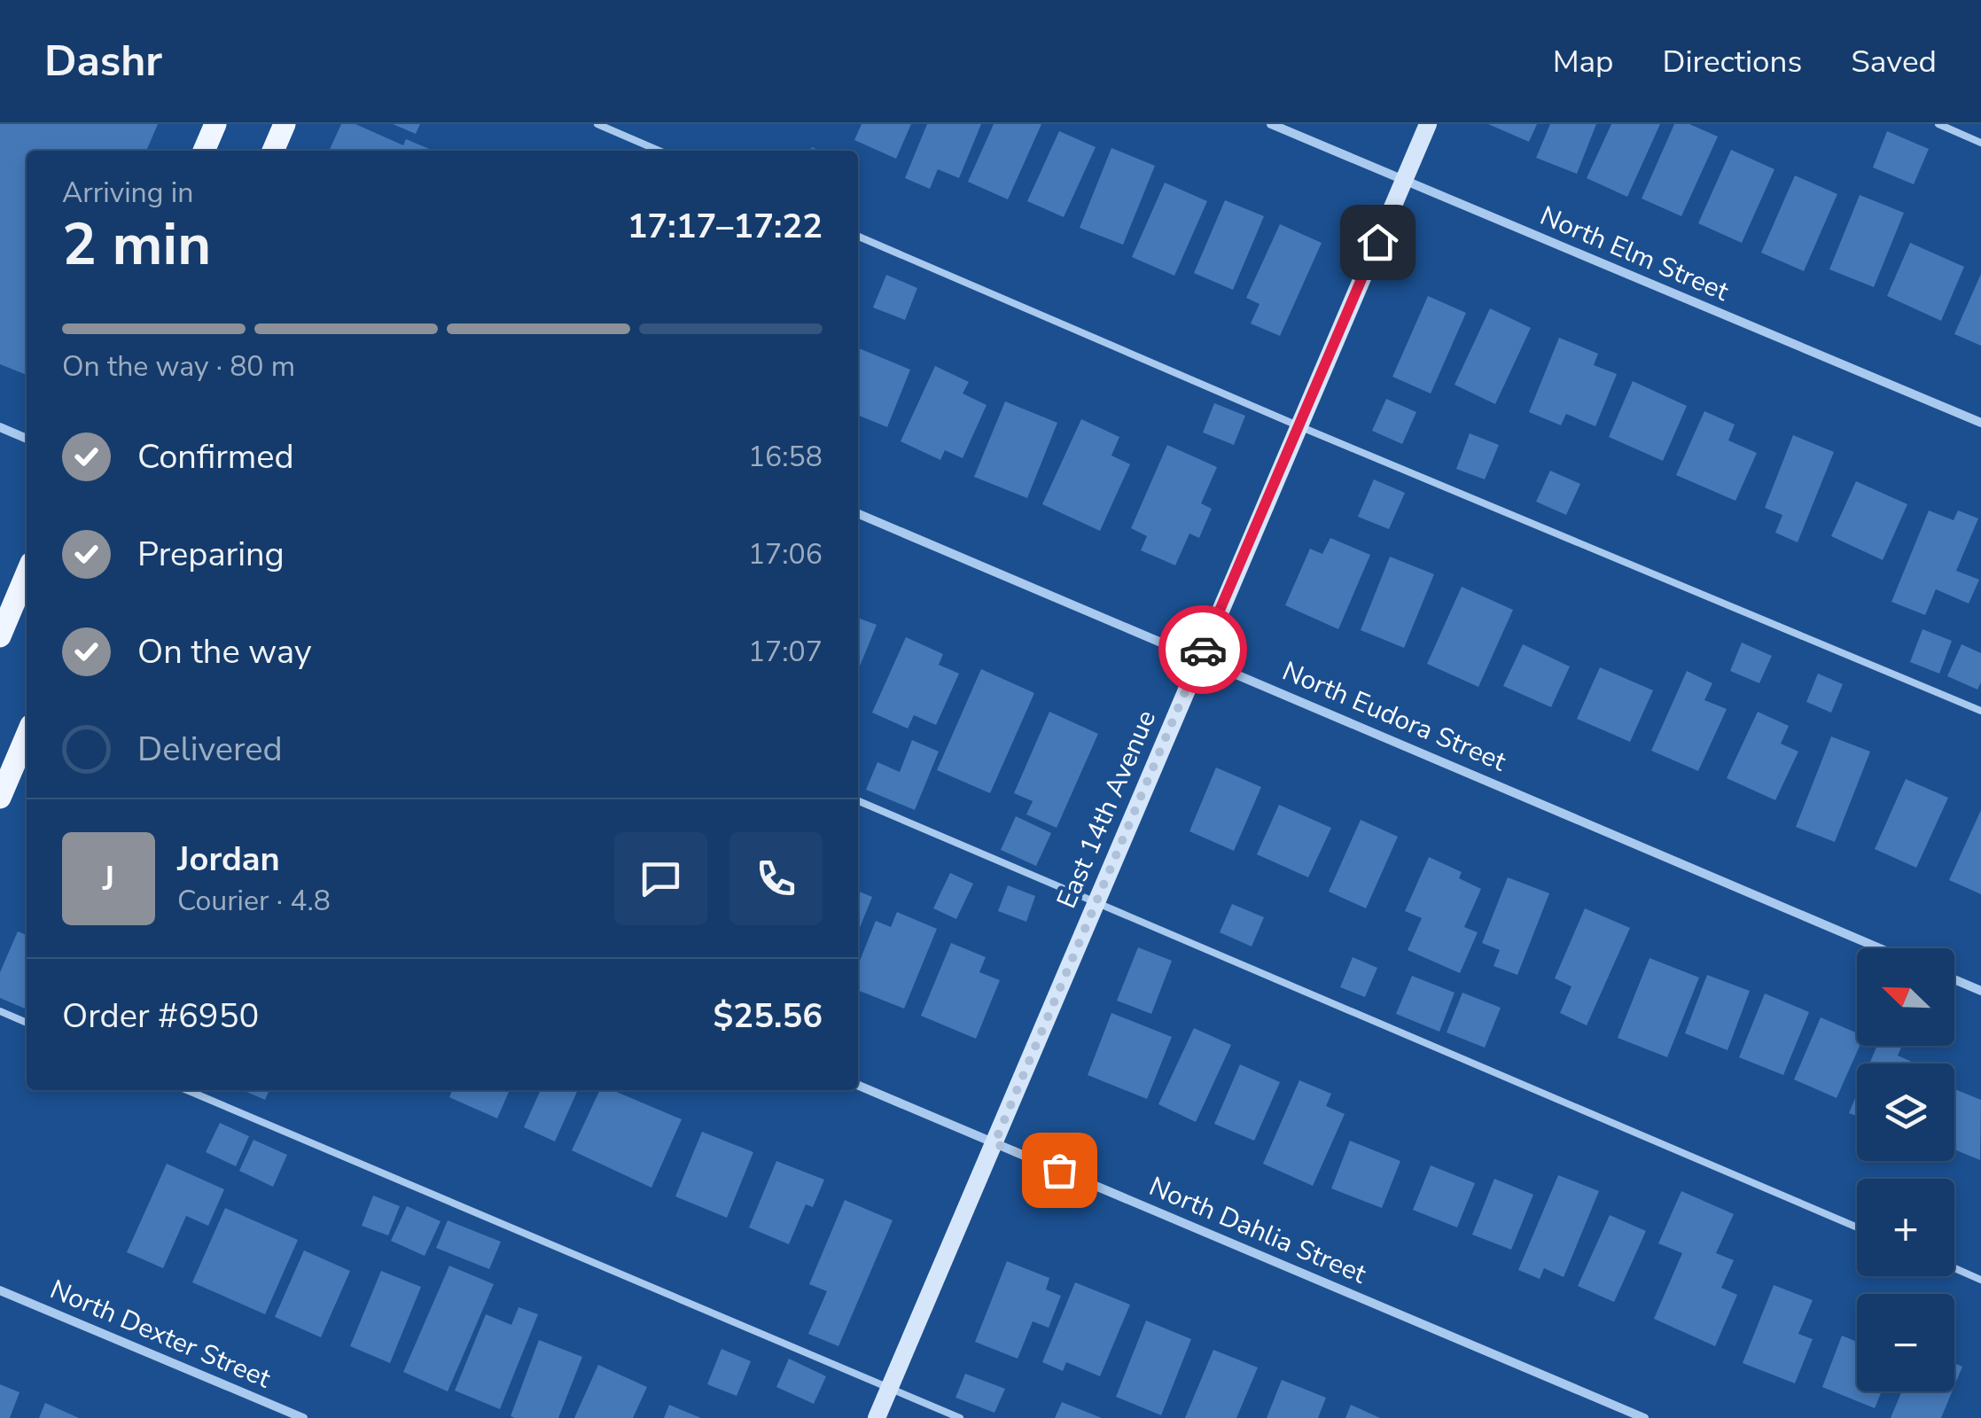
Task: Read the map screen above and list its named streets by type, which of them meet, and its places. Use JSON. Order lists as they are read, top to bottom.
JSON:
{
  "streets": {
    "main road": ["East 14th Avenue"],
    "street": [
      "North Elm Street",
      "North Eudora Street",
      "North Dahlia Street",
      "North Dexter Street"
    ]
  },
  "crossings": [
    ["North Elm Street", "East 14th Avenue"],
    ["North Eudora Street", "East 14th Avenue"],
    ["East 14th Avenue", "North Dahlia Street"]
  ],
  "north": "top left",
  "page": {
    "header": "Dashr",
    "nav": ["Map", "Directions", "Saved"],
    "heading": ["2 min", "Arriving in", "17:17–17:22"],
    "panel": [
      "Jordan",
      "Courier · 4.8",
      "Order #6950",
      "$25.56"
    ],
    "bar": "On the way · 80 m",
    "list": [
      ["Confirmed", "16:58"],
      ["Preparing", "17:06"],
      ["On the way", "17:07"],
      "Delivered"
    ],
    "round": "J",
    "map_buttons": ["+", "−"]
  }
}
